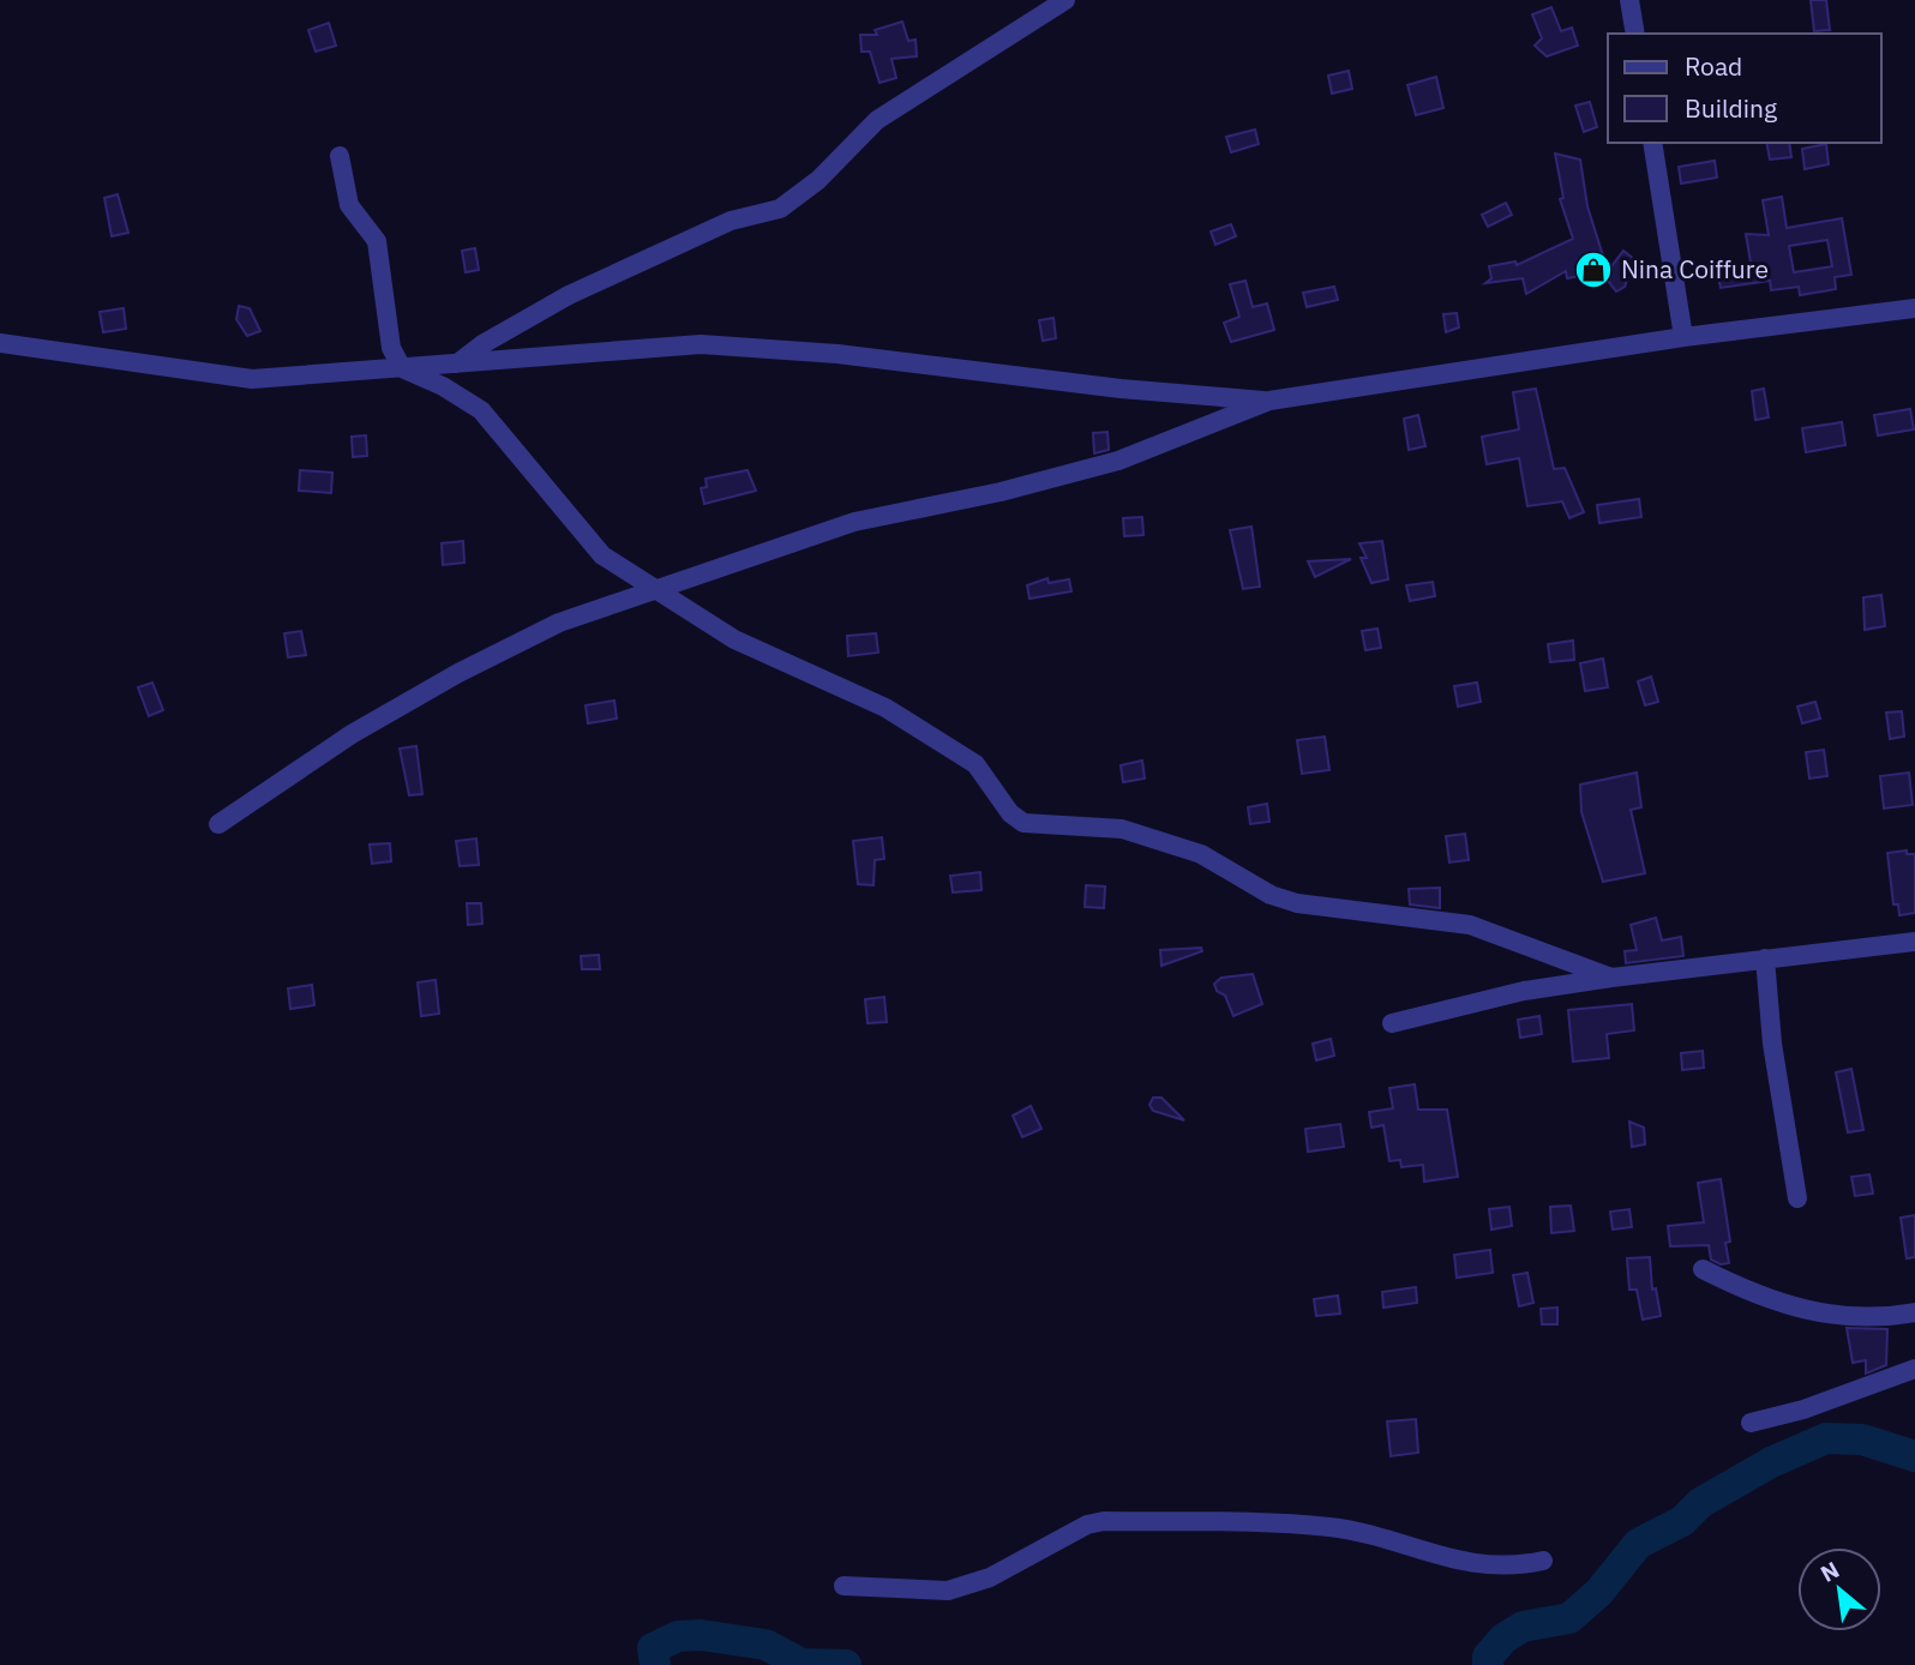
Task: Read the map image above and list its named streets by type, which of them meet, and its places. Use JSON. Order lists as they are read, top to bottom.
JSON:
{
  "places": {
    "shop": ["Nina Coiffure"]
  },
  "legend": ["Road", "Building"],
  "north": "top left"
}
